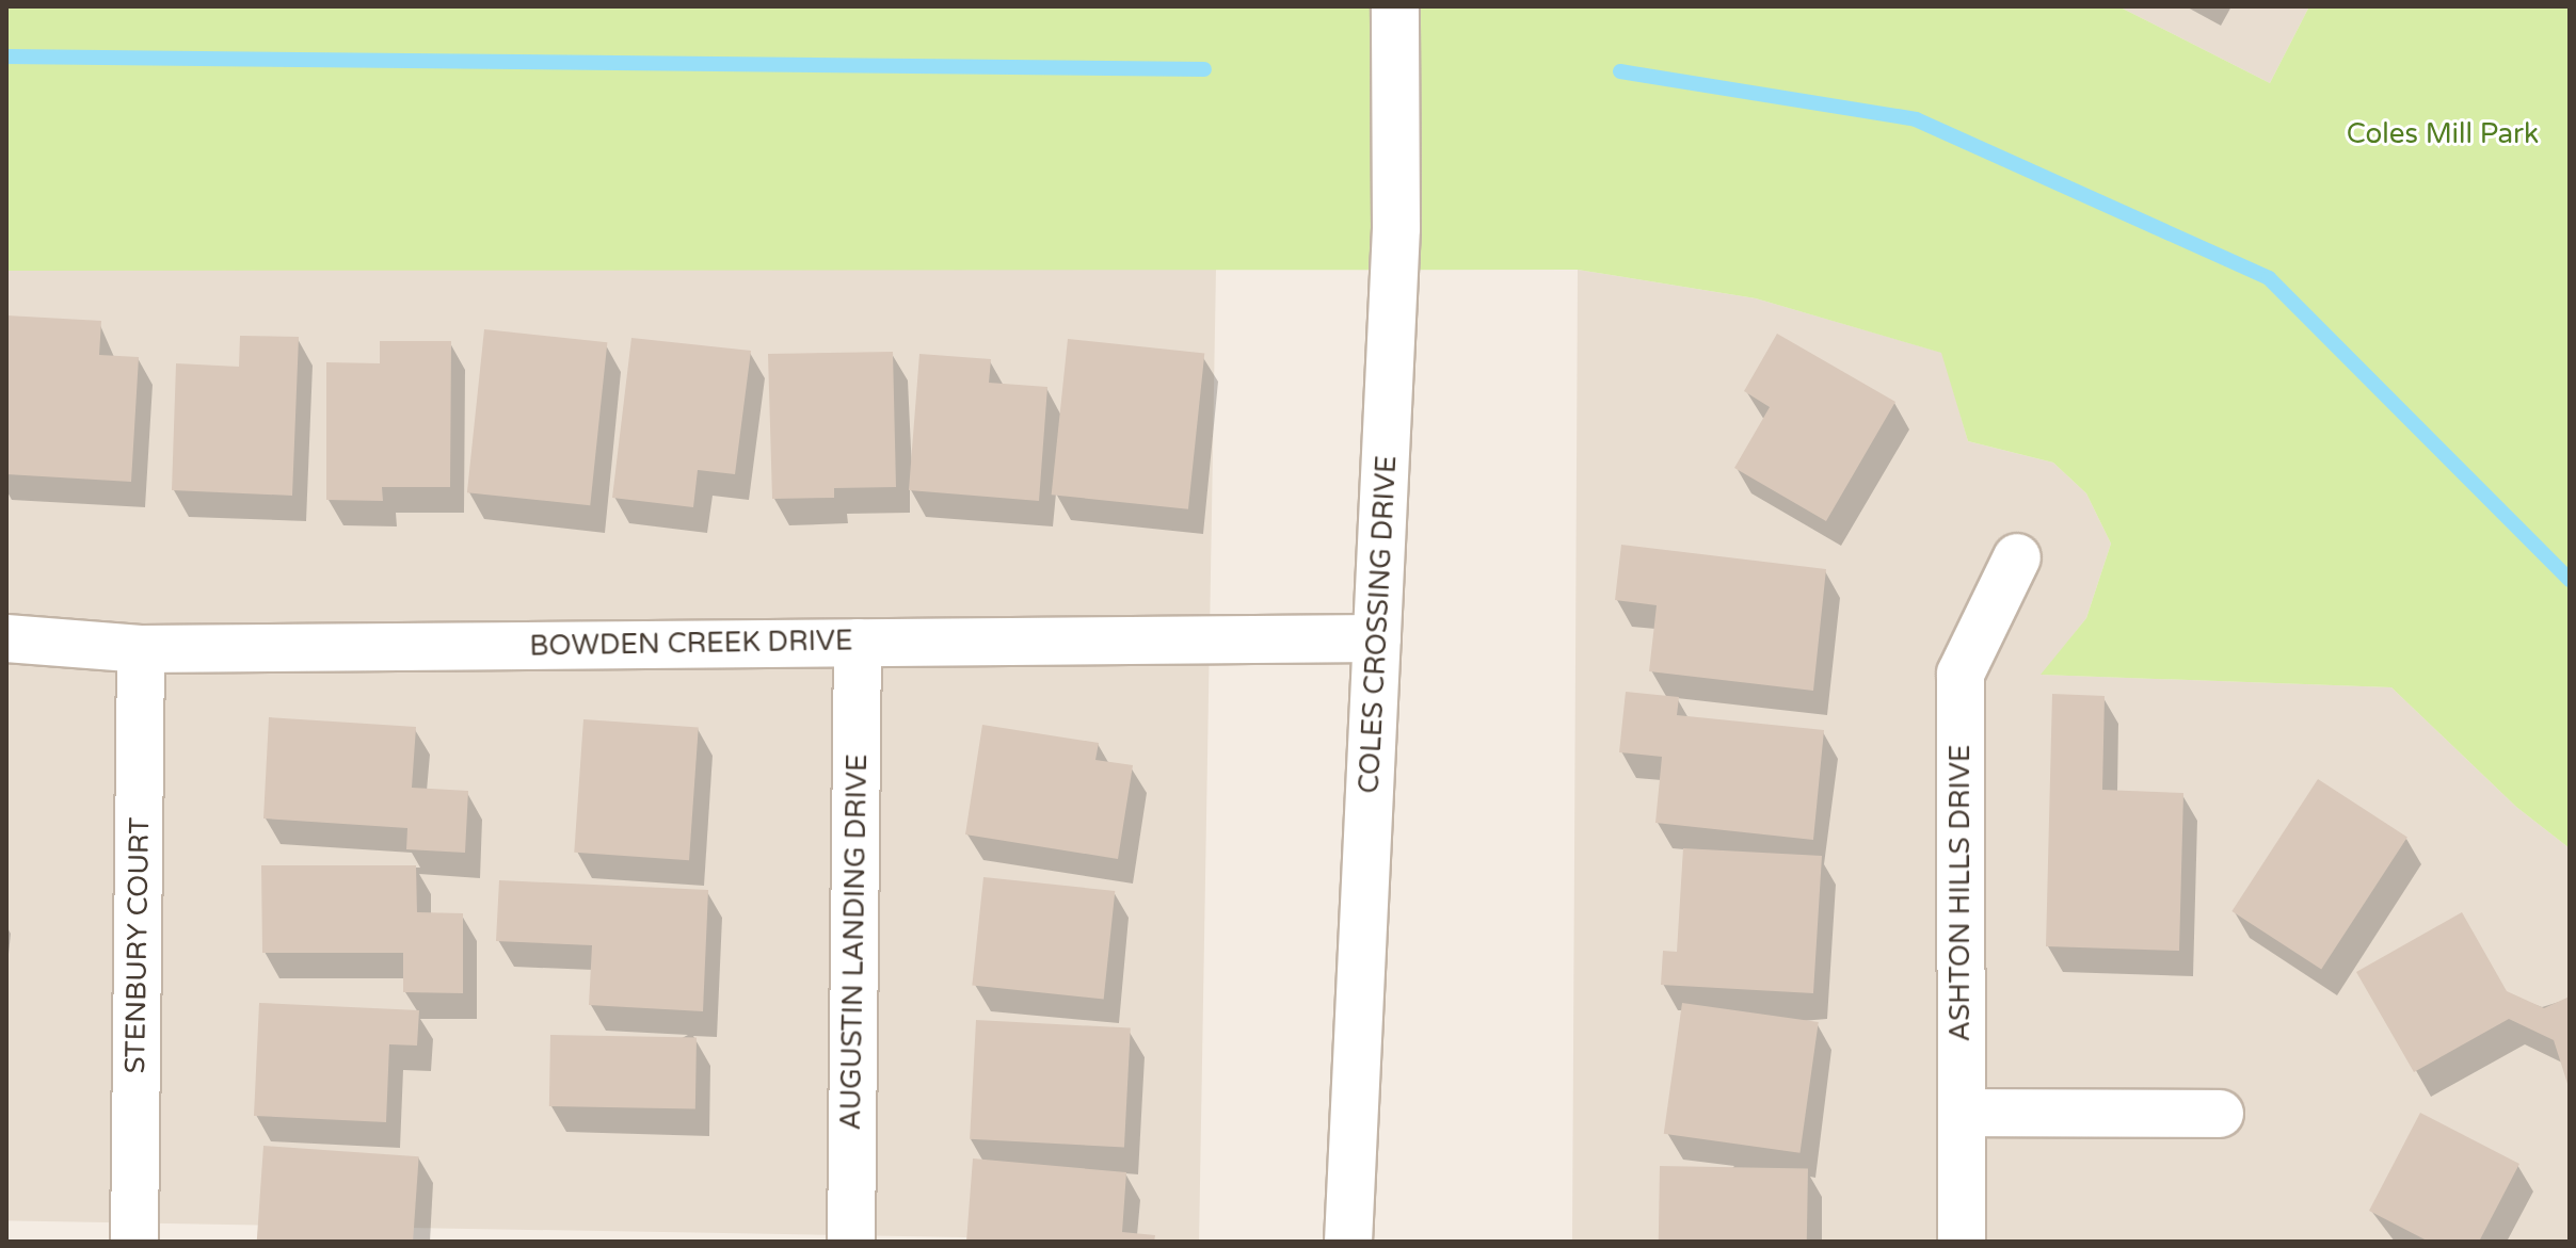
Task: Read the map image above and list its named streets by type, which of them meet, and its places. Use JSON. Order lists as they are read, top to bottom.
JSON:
{
  "streets": {
    "street": [
      "COLES CROSSING DRIVE",
      "BOWDEN CREEK DRIVE",
      "ASHTON HILLS DRIVE",
      "AUGUSTIN LANDING DRIVE",
      "STENBURY COURT"
    ]
  },
  "crossings": [
    ["COLES CROSSING DRIVE", "BOWDEN CREEK DRIVE"],
    ["BOWDEN CREEK DRIVE", "AUGUSTIN LANDING DRIVE"],
    ["BOWDEN CREEK DRIVE", "STENBURY COURT"]
  ],
  "parks": ["Coles Mill Park"]
}
